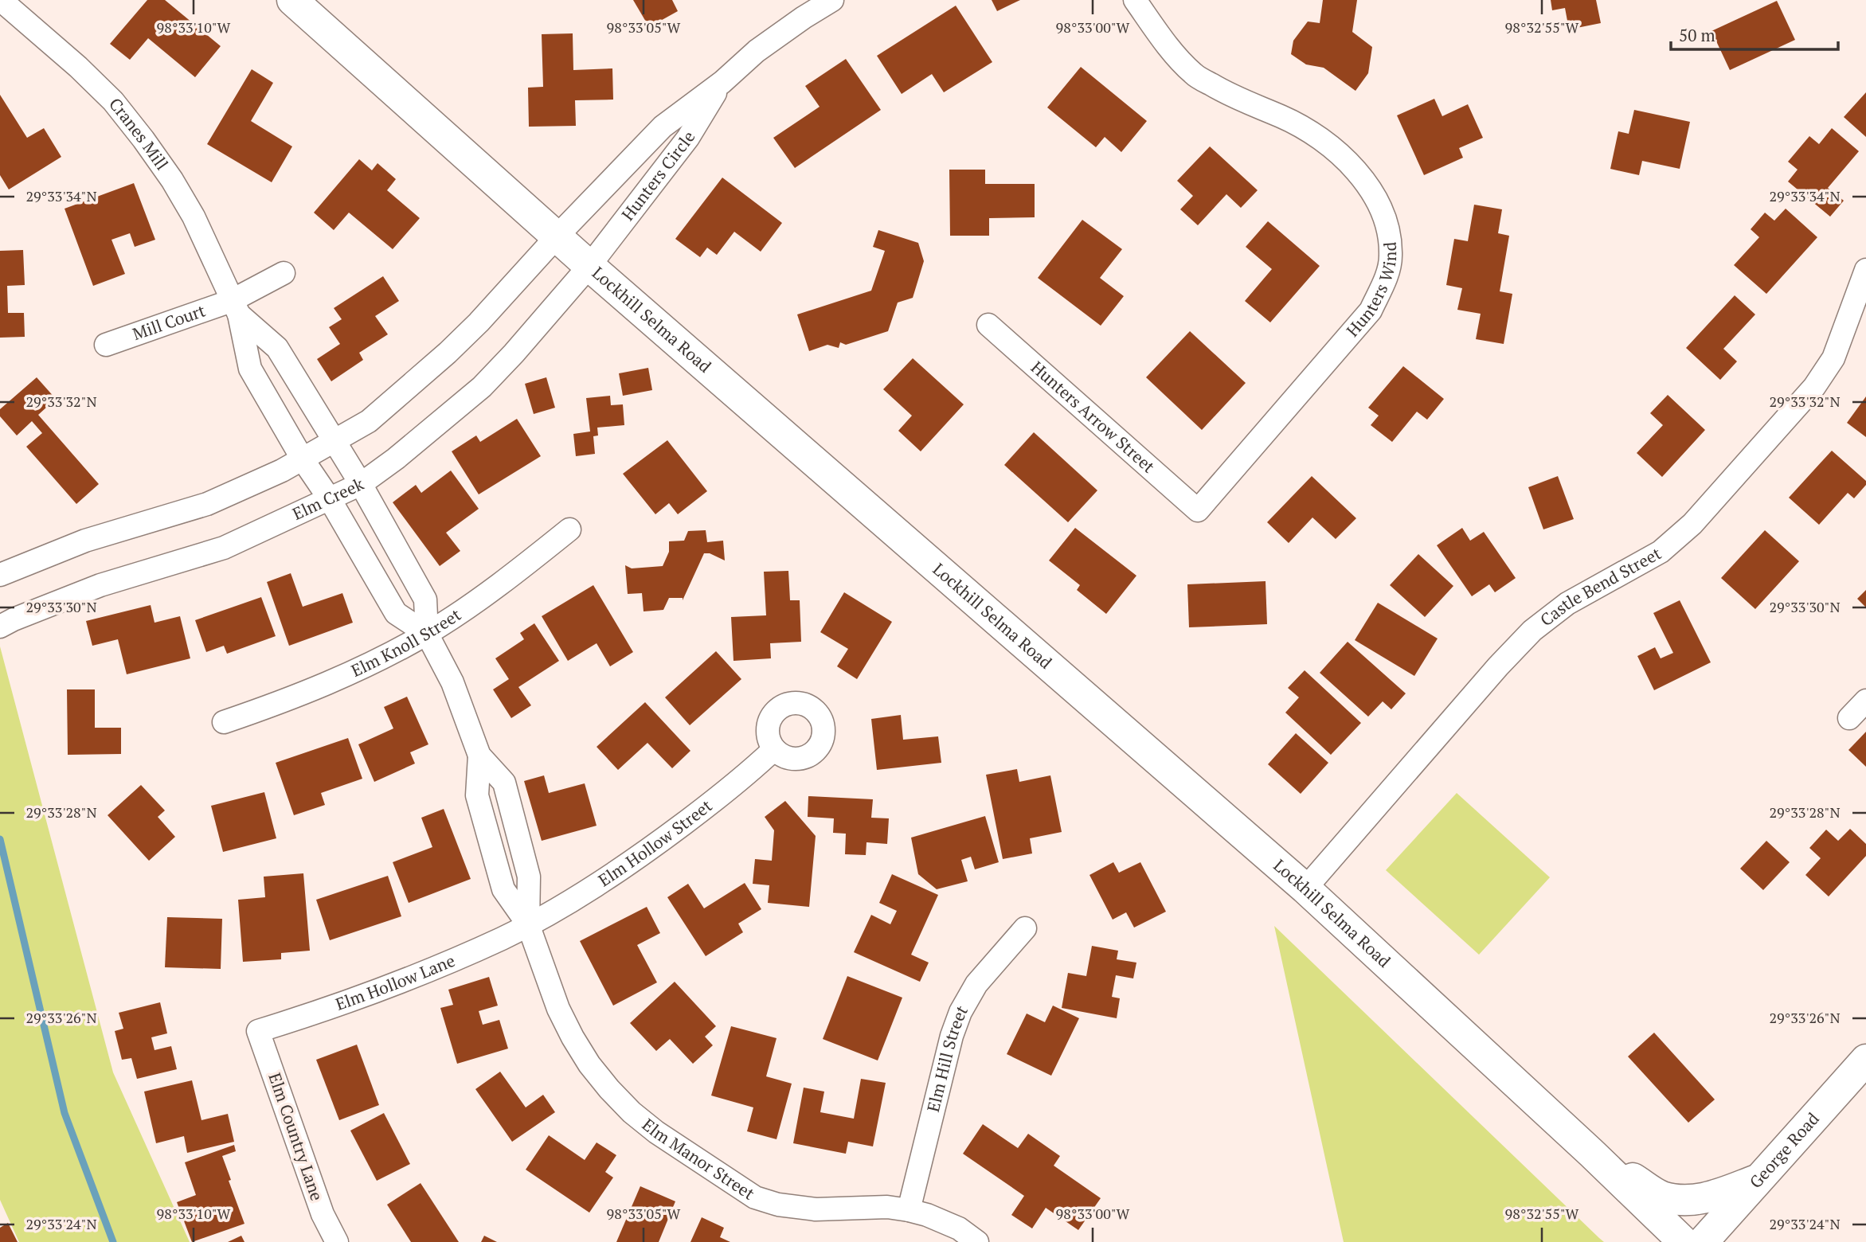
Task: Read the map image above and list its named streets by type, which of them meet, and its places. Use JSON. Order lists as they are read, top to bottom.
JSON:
{
  "streets": {
    "main road": ["Lockhill Selma Road", "George Road"],
    "street": [
      "Cranes Mill",
      "Hunters Circle",
      "Hunters Wind",
      "Mill Court",
      "Hunters Arrow Street",
      "Elm Creek",
      "Castle Bend Street",
      "Elm Knoll Street",
      "Elm Hollow Street",
      "Elm Hollow Lane",
      "Elm Hill Street",
      "Elm Country Lane",
      "Elm Manor Street"
    ]
  },
  "crossings": [
    ["Cranes Mill", "Mill Court"],
    ["Cranes Mill", "Elm Creek"],
    ["Cranes Mill", "Elm Manor Street"],
    ["Hunters Circle", "Lockhill Selma Road"],
    ["Hunters Circle", "Elm Creek"],
    ["Hunters Wind", "Hunters Arrow Street"],
    ["Lockhill Selma Road", "Elm Creek"],
    ["Lockhill Selma Road", "Castle Bend Street"],
    ["Elm Creek", "Elm Manor Street"],
    ["Elm Knoll Street", "Elm Manor Street"],
    ["Elm Hollow Street", "Elm Hollow Lane"],
    ["Elm Hollow Street", "Elm Manor Street"],
    ["Elm Hollow Lane", "Elm Country Lane"],
    ["Elm Hollow Lane", "Elm Manor Street"],
    ["Elm Hill Street", "Elm Manor Street"]
  ],
  "scale_bar": "50 m",
  "coordinates": [
    "98°33'10\"W",
    "98°33'05\"W",
    "98°33'00\"W",
    "98°32'55\"W",
    "29°33'34\"N",
    "29°33'32\"N",
    "29°33'30\"N",
    "29°33'28\"N",
    "29°33'26\"N",
    "29°33'24\"N"
  ]
}
